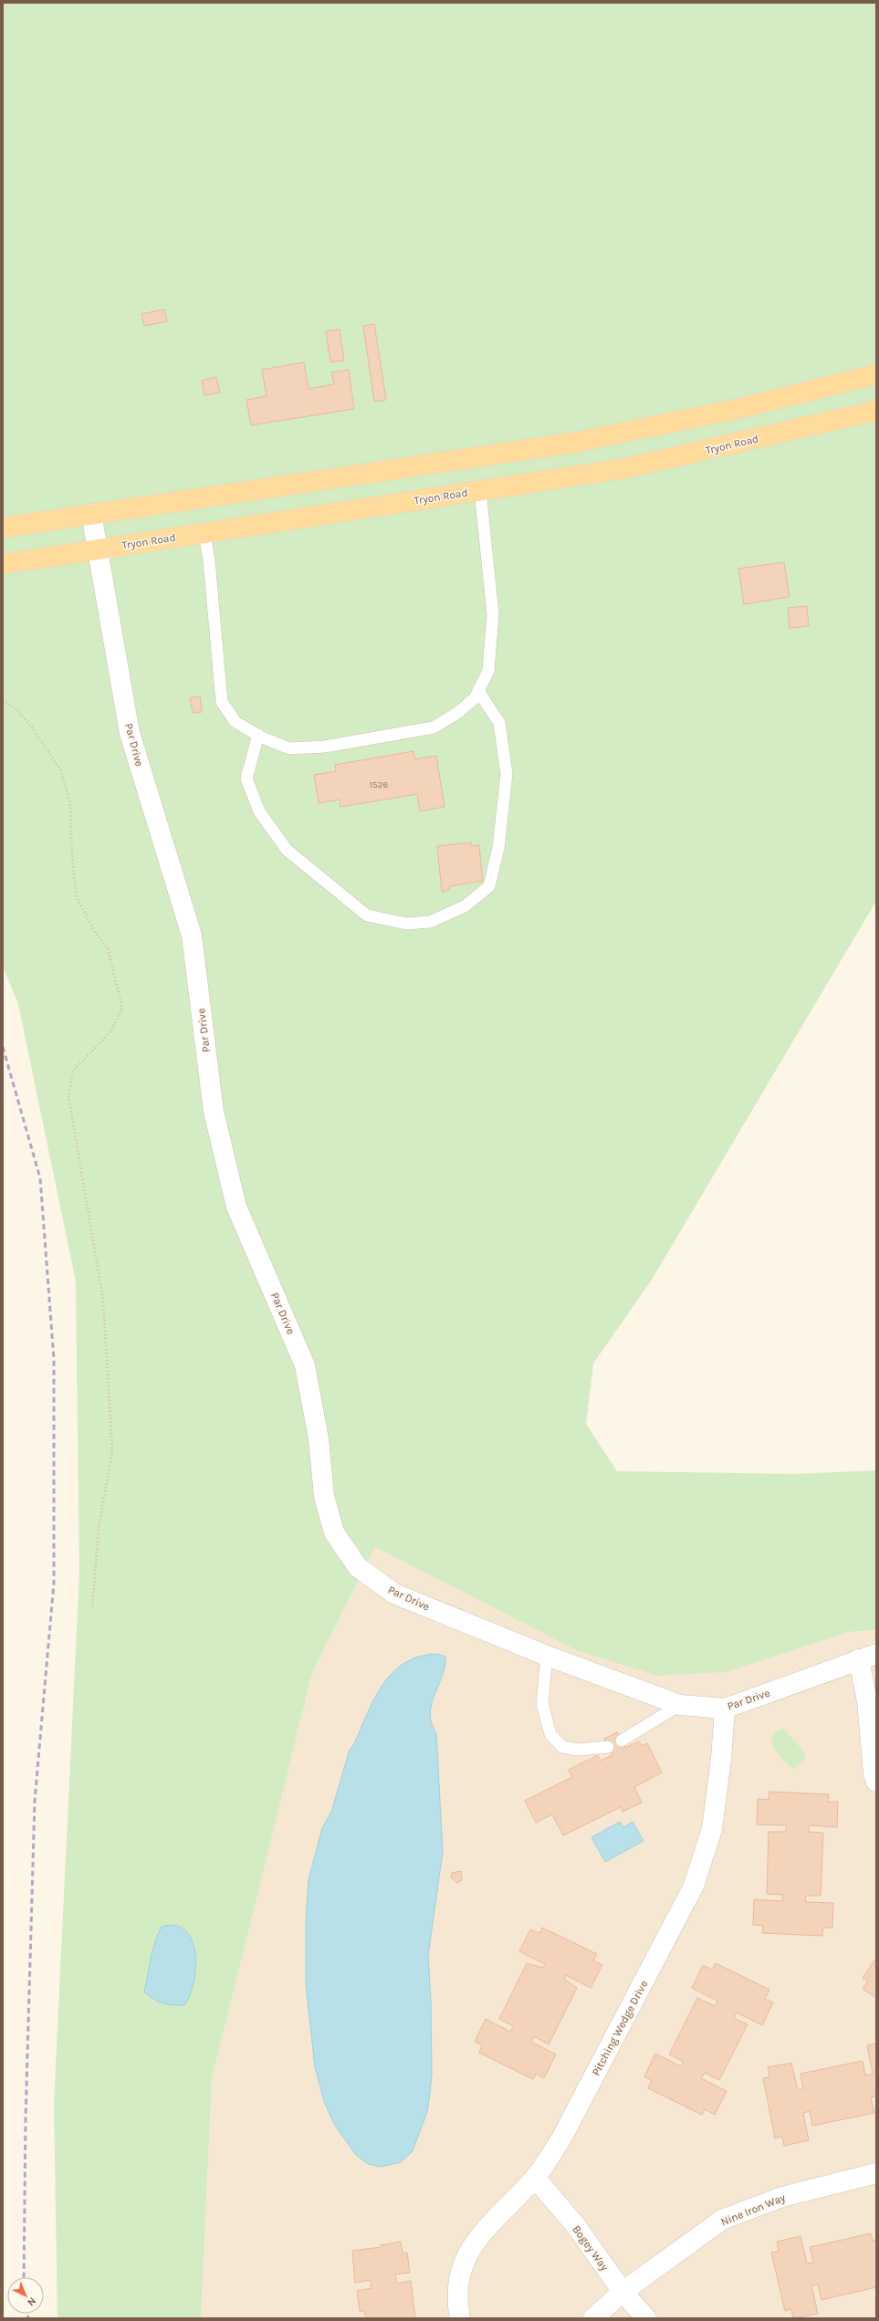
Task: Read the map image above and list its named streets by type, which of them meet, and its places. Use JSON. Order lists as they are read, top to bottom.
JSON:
{
  "streets": {
    "main road": ["Tryon Road"],
    "street": [
      "Par Drive",
      "Pitching Wedge Drive",
      "Nine Iron Way",
      "Bogey Way"
    ]
  },
  "crossings": [
    ["Tryon Road", "Par Drive"],
    ["Par Drive", "Pitching Wedge Drive"],
    ["Pitching Wedge Drive", "Bogey Way"],
    ["Nine Iron Way", "Bogey Way"]
  ],
  "house_numbers": ["1526"],
  "north": "bottom right"
}
